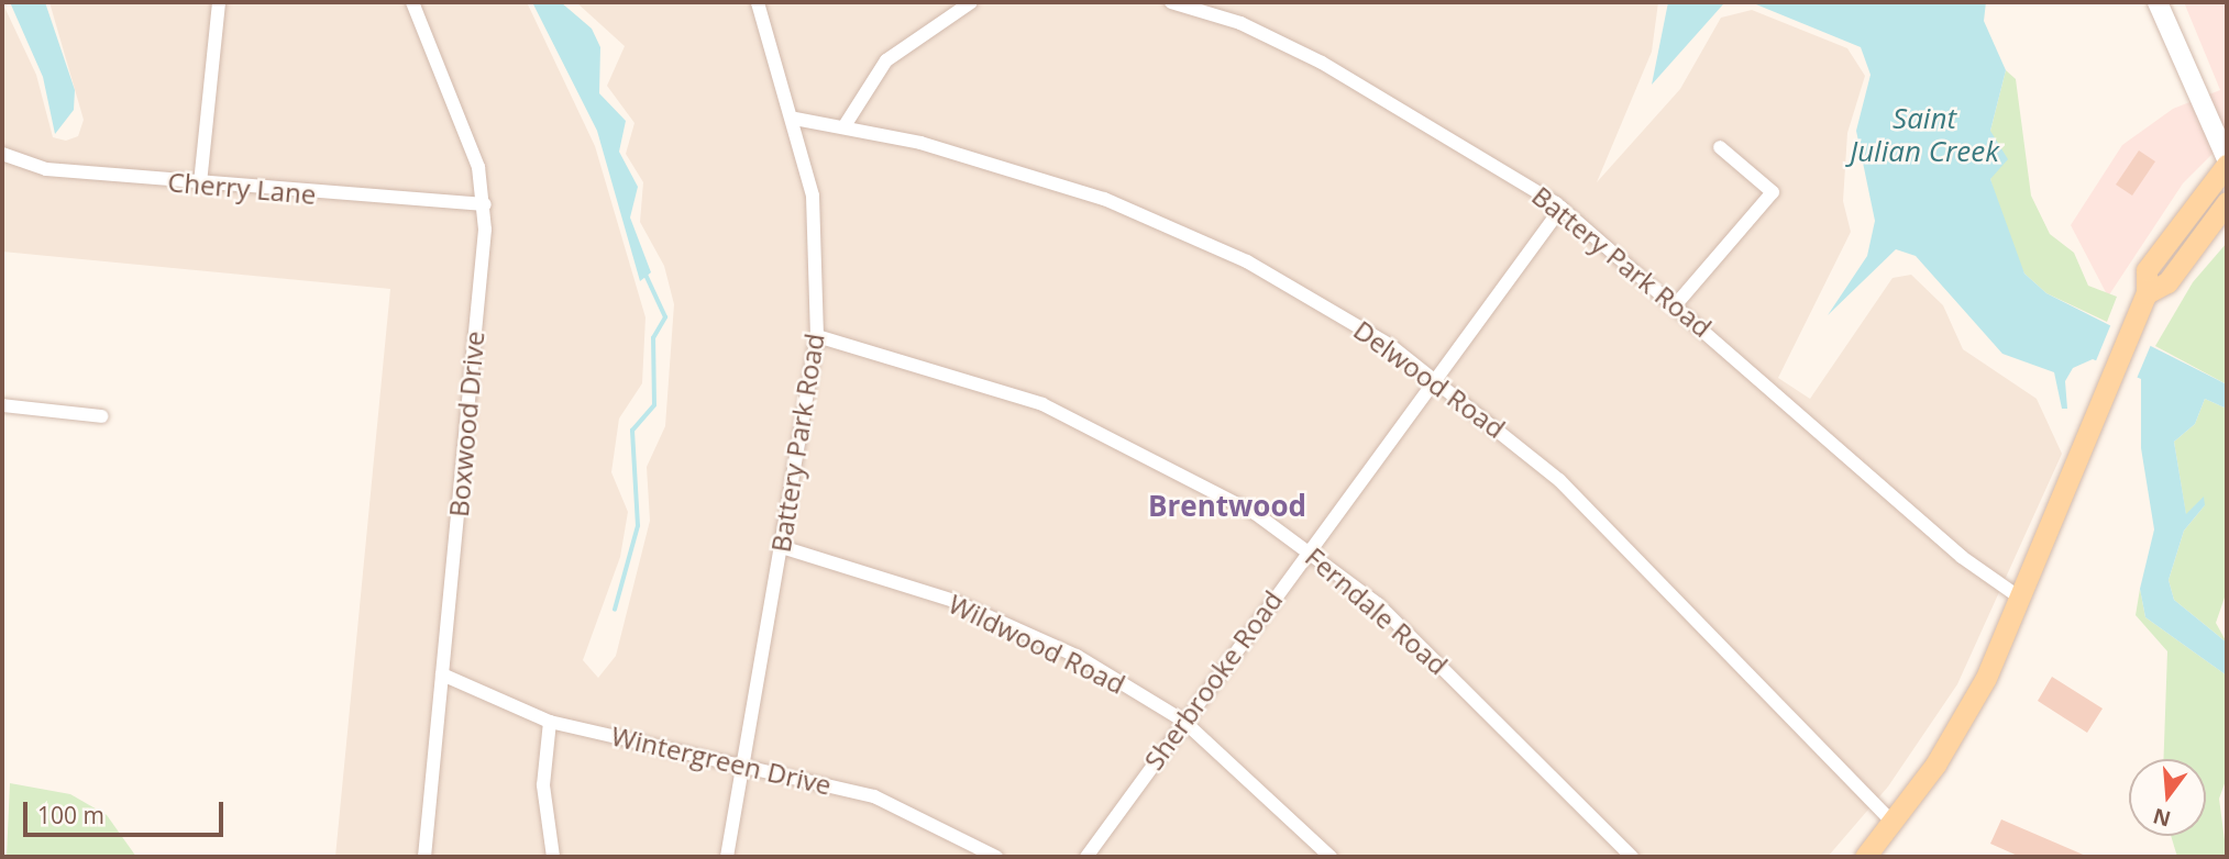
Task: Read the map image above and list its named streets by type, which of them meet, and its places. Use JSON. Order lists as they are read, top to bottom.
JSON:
{
  "streets": {
    "street": [
      "Cherry Lane",
      "Battery Park Road",
      "Delwood Road",
      "Boxwood Drive",
      "Ferndale Road",
      "Wildwood Road",
      "Sherbrooke Road",
      "Wintergreen Drive"
    ]
  },
  "crossings": [
    ["Cherry Lane", "Boxwood Drive"],
    ["Battery Park Road", "Ferndale Road"],
    ["Battery Park Road", "Wildwood Road"],
    ["Battery Park Road", "Sherbrooke Road"],
    ["Battery Park Road", "Wintergreen Drive"],
    ["Delwood Road", "Sherbrooke Road"],
    ["Boxwood Drive", "Wintergreen Drive"],
    ["Ferndale Road", "Sherbrooke Road"],
    ["Wildwood Road", "Sherbrooke Road"]
  ],
  "districts": ["Brentwood"],
  "water": ["Saint Julian Creek"],
  "scale_bar": "100 m",
  "north": "bottom"
}
